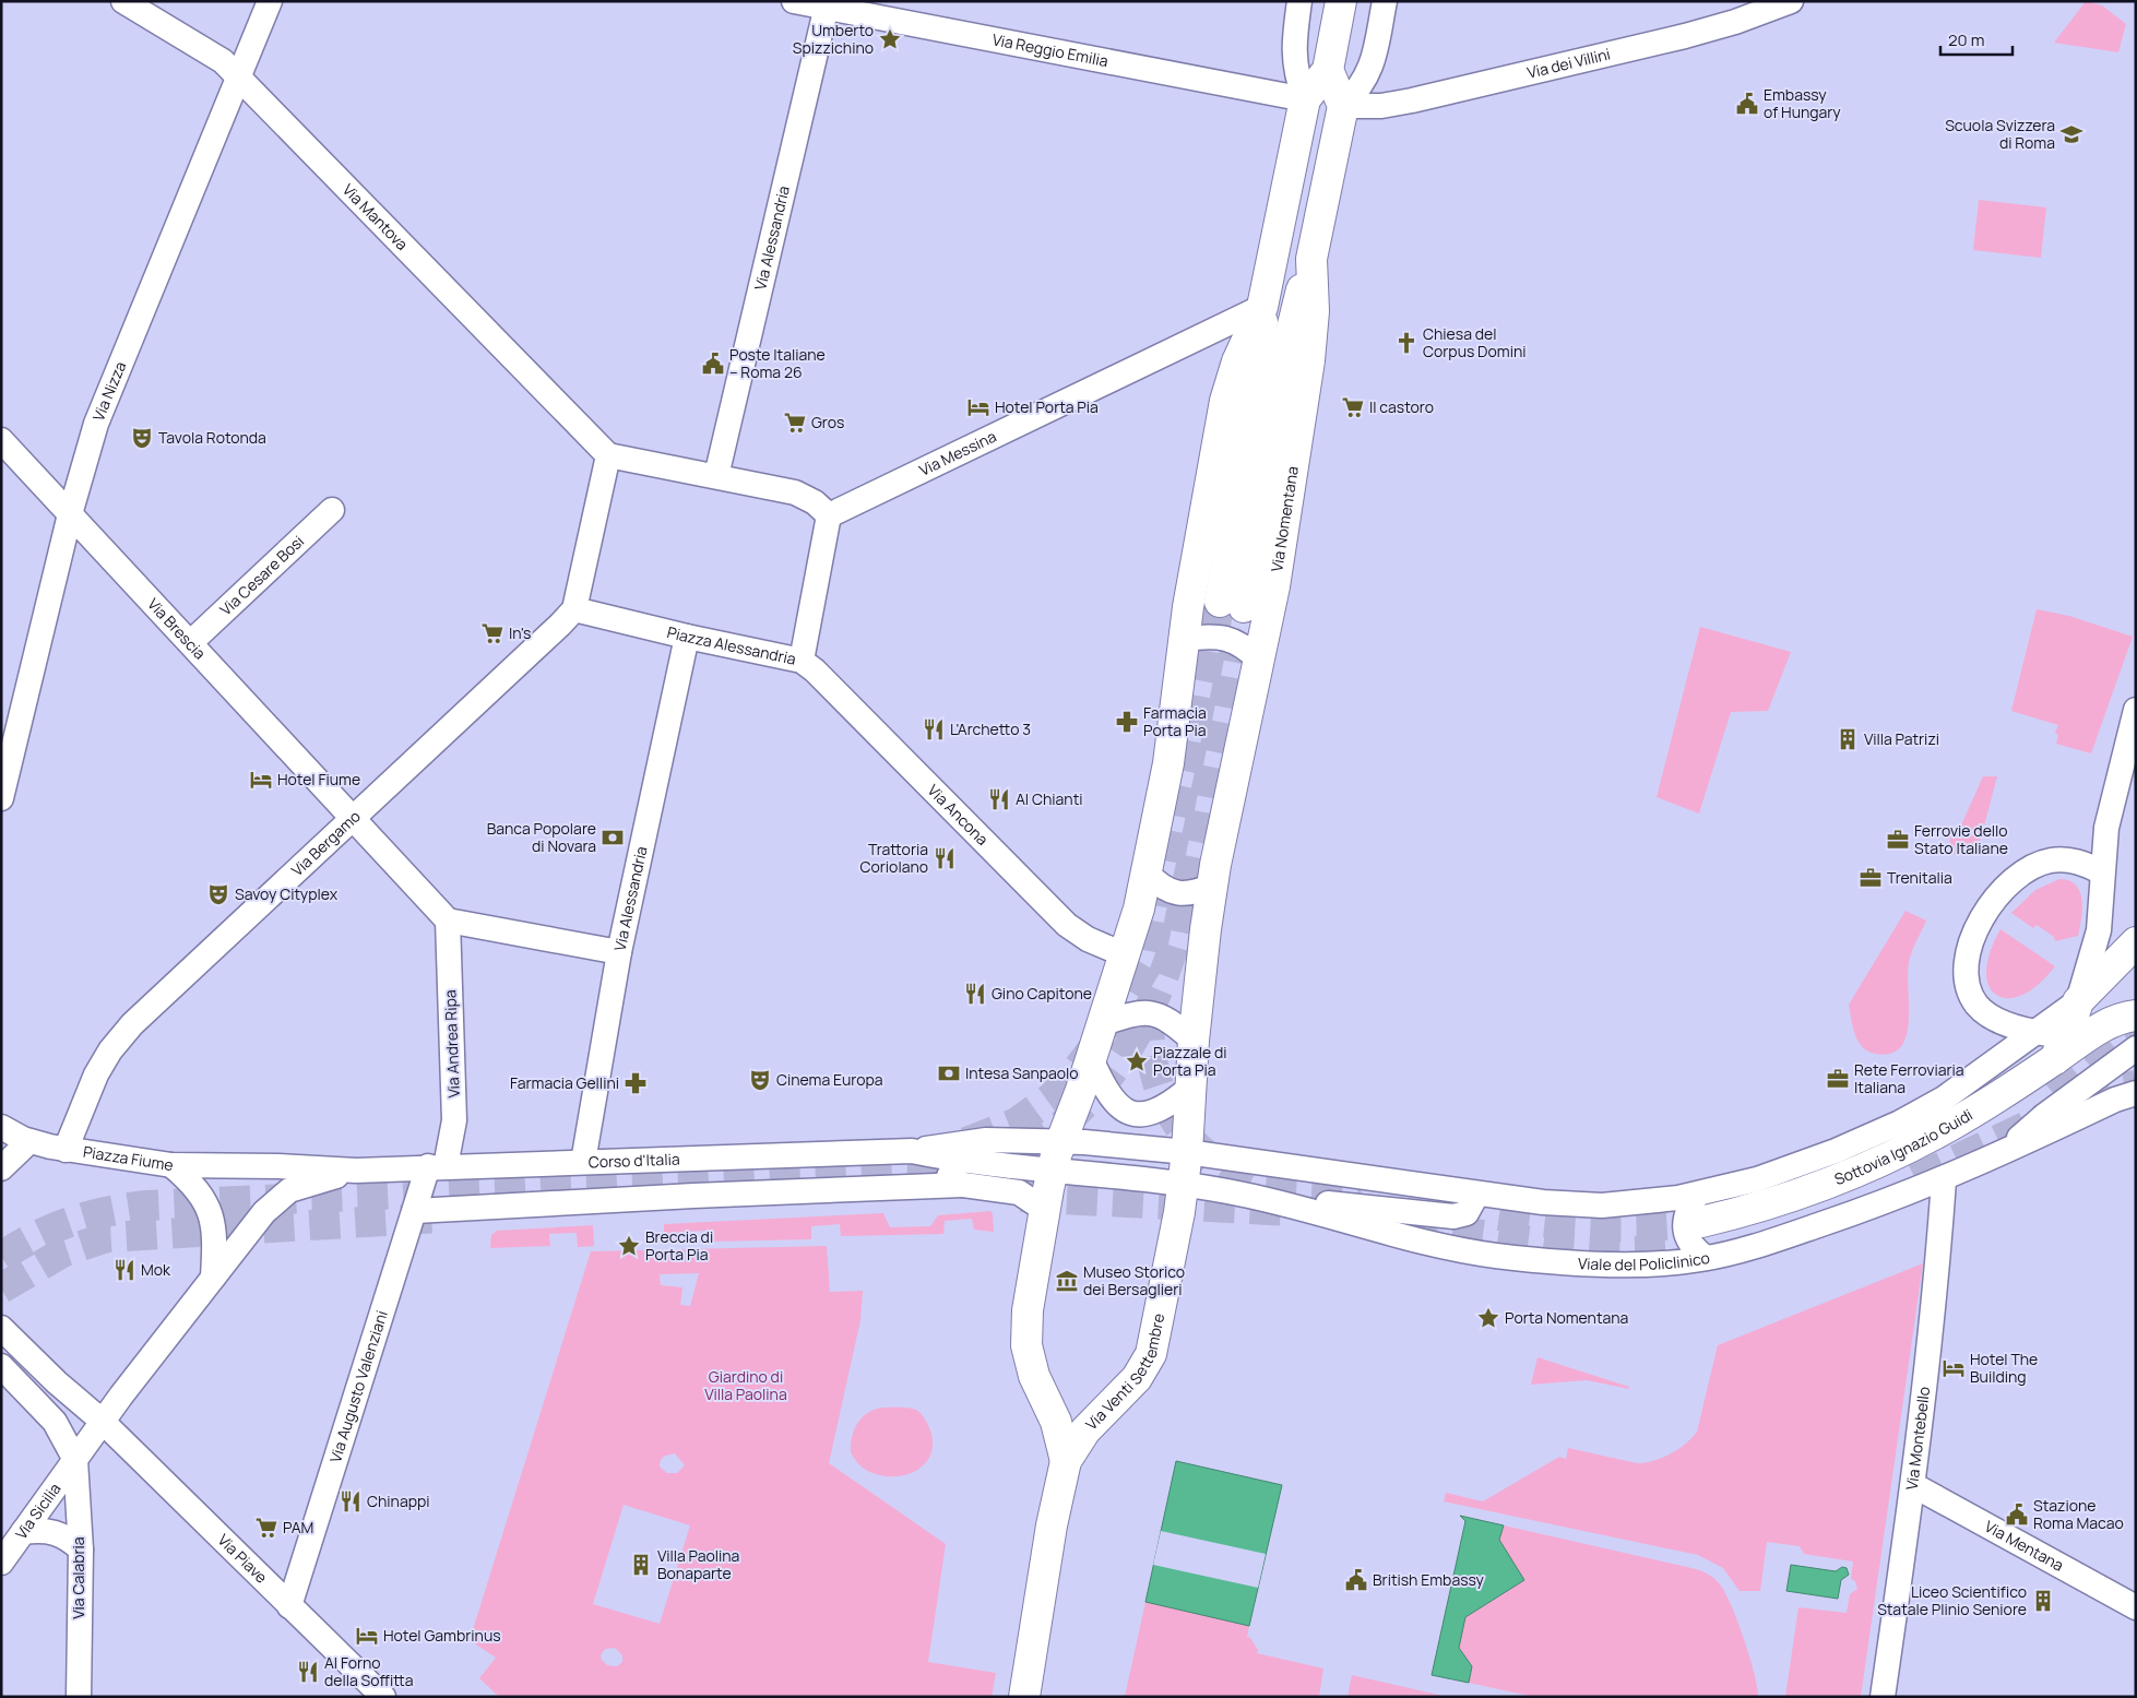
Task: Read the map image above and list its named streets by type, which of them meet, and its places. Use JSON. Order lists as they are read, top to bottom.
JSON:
{
  "streets": {
    "main road": ["Via Nomentana", "Sottovia Ignazio Guidi", "Via Venti Settembre"],
    "street": [
      "Via Reggio Emilia",
      "Via dei Villini",
      "Via Mantova",
      "Via Alessandria",
      "Via Nizza",
      "Via Messina",
      "Via Cesare Bosi",
      "Via Brescia",
      "Piazza Alessandria",
      "Via Ancona",
      "Via Bergamo",
      "Via Andrea Ripa",
      "Piazza Fiume",
      "Corso d'Italia",
      "Viale del Policlinico",
      "Via Augusto Valenziani",
      "Via Montebello",
      "Via Sicilia",
      "Via Mentana",
      "Via Piave",
      "Via Calabria"
    ]
  },
  "crossings": [
    ["Via Reggio Emilia", "Via Alessandria"],
    ["Via dei Villini", "Via Nomentana"],
    ["Via Mantova", "Via Nizza"],
    ["Via Alessandria", "Piazza Alessandria"],
    ["Via Alessandria", "Corso d'Italia"],
    ["Via Nizza", "Via Brescia"],
    ["Via Messina", "Piazza Alessandria"],
    ["Via Cesare Bosi", "Via Brescia"],
    ["Via Brescia", "Via Bergamo"],
    ["Via Brescia", "Via Andrea Ripa"],
    ["Piazza Alessandria", "Via Ancona"],
    ["Piazza Alessandria", "Via Bergamo"],
    ["Via Bergamo", "Piazza Fiume"],
    ["Via Andrea Ripa", "Corso d'Italia"],
    ["Via Andrea Ripa", "Via Augusto Valenziani"],
    ["Piazza Fiume", "Corso d'Italia"],
    ["Corso d'Italia", "Via Augusto Valenziani"],
    ["Corso d'Italia", "Via Piave"],
    ["Viale del Policlinico", "Via Venti Settembre"],
    ["Viale del Policlinico", "Via Montebello"],
    ["Via Augusto Valenziani", "Via Piave"],
    ["Via Montebello", "Via Mentana"],
    ["Via Sicilia", "Via Calabria"]
  ],
  "parks": ["Giardino di Villa Paolina"],
  "places": {
    "place": [
      "Umberto Spizzichino",
      "Piazzale di Porta Pia",
      "Breccia di Porta Pia",
      "Porta Nomentana"
    ],
    "public building": [
      "Embassy of Hungary",
      "Poste Italiane – Roma 26",
      "Stazione Roma Macao",
      "British Embassy"
    ],
    "school or university": ["Scuola Svizzera di Roma"],
    "church": ["Chiesa del Corpus Domini"],
    "hotel": [
      "Hotel Porta Pia",
      "Hotel Fiume",
      "Hotel The Building",
      "Hotel Gambrinus"
    ],
    "supermarket": [
      "Il castoro",
      "Gros",
      "In's",
      "PAM"
    ],
    "theatre": ["Tavola Rotonda", "Savoy Cityplex", "Cinema Europa"],
    "pharmacy": ["Farmacia Porta Pia", "Farmacia Gellini"],
    "restaurant": [
      "L'Archetto 3",
      "Al Chianti",
      "Trattoria Coriolano",
      "Gino Capitone",
      "Mok",
      "Chinappi",
      "Al Forno della Soffitta"
    ],
    "building": ["Villa Patrizi", "Villa Paolina Bonaparte", "Liceo Scientifico Statale Plinio Seniore"],
    "bank": ["Banca Popolare di Novara", "Intesa Sanpaolo"],
    "office": ["Ferrovie dello Stato Italiane", "Trenitalia", "Rete Ferroviaria Italiana"],
    "museum": ["Museo Storico dei Bersaglieri"]
  },
  "scale_bar": "20 m"
}
